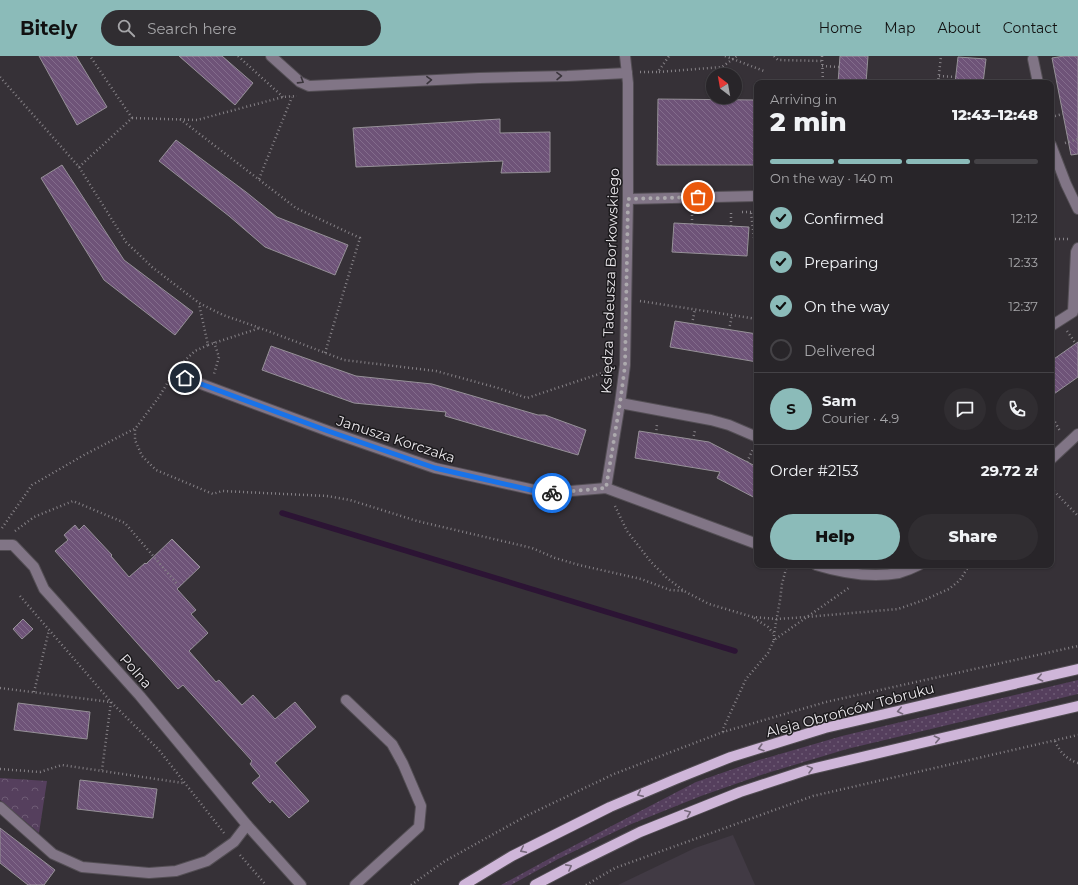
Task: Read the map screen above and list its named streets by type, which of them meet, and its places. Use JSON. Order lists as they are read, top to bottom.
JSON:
{
  "streets": {
    "main road": ["Aleja Obrońców Tobruku"],
    "street": ["Księdza Tadeusza Borkowskiego", "Janusza Korczaka", "Polna"]
  },
  "crossings": [
    ["Księdza Tadeusza Borkowskiego", "Janusza Korczaka"]
  ],
  "north": "top left",
  "page": {
    "header": "Bitely",
    "search": "Search here",
    "nav": [
      "Home",
      "Map",
      "About",
      "Contact"
    ],
    "heading": ["2 min", "Arriving in", "12:43–12:48"],
    "panel": [
      "Sam",
      "Courier · 4.9",
      "Order #2153",
      "29.72 zł"
    ],
    "bar": "On the way · 140 m",
    "list": [
      ["Confirmed", "12:12"],
      ["Preparing", "12:33"],
      ["On the way", "12:37"],
      "Delivered"
    ],
    "round": "S",
    "buttons": ["Help", "Share"]
  }
}
